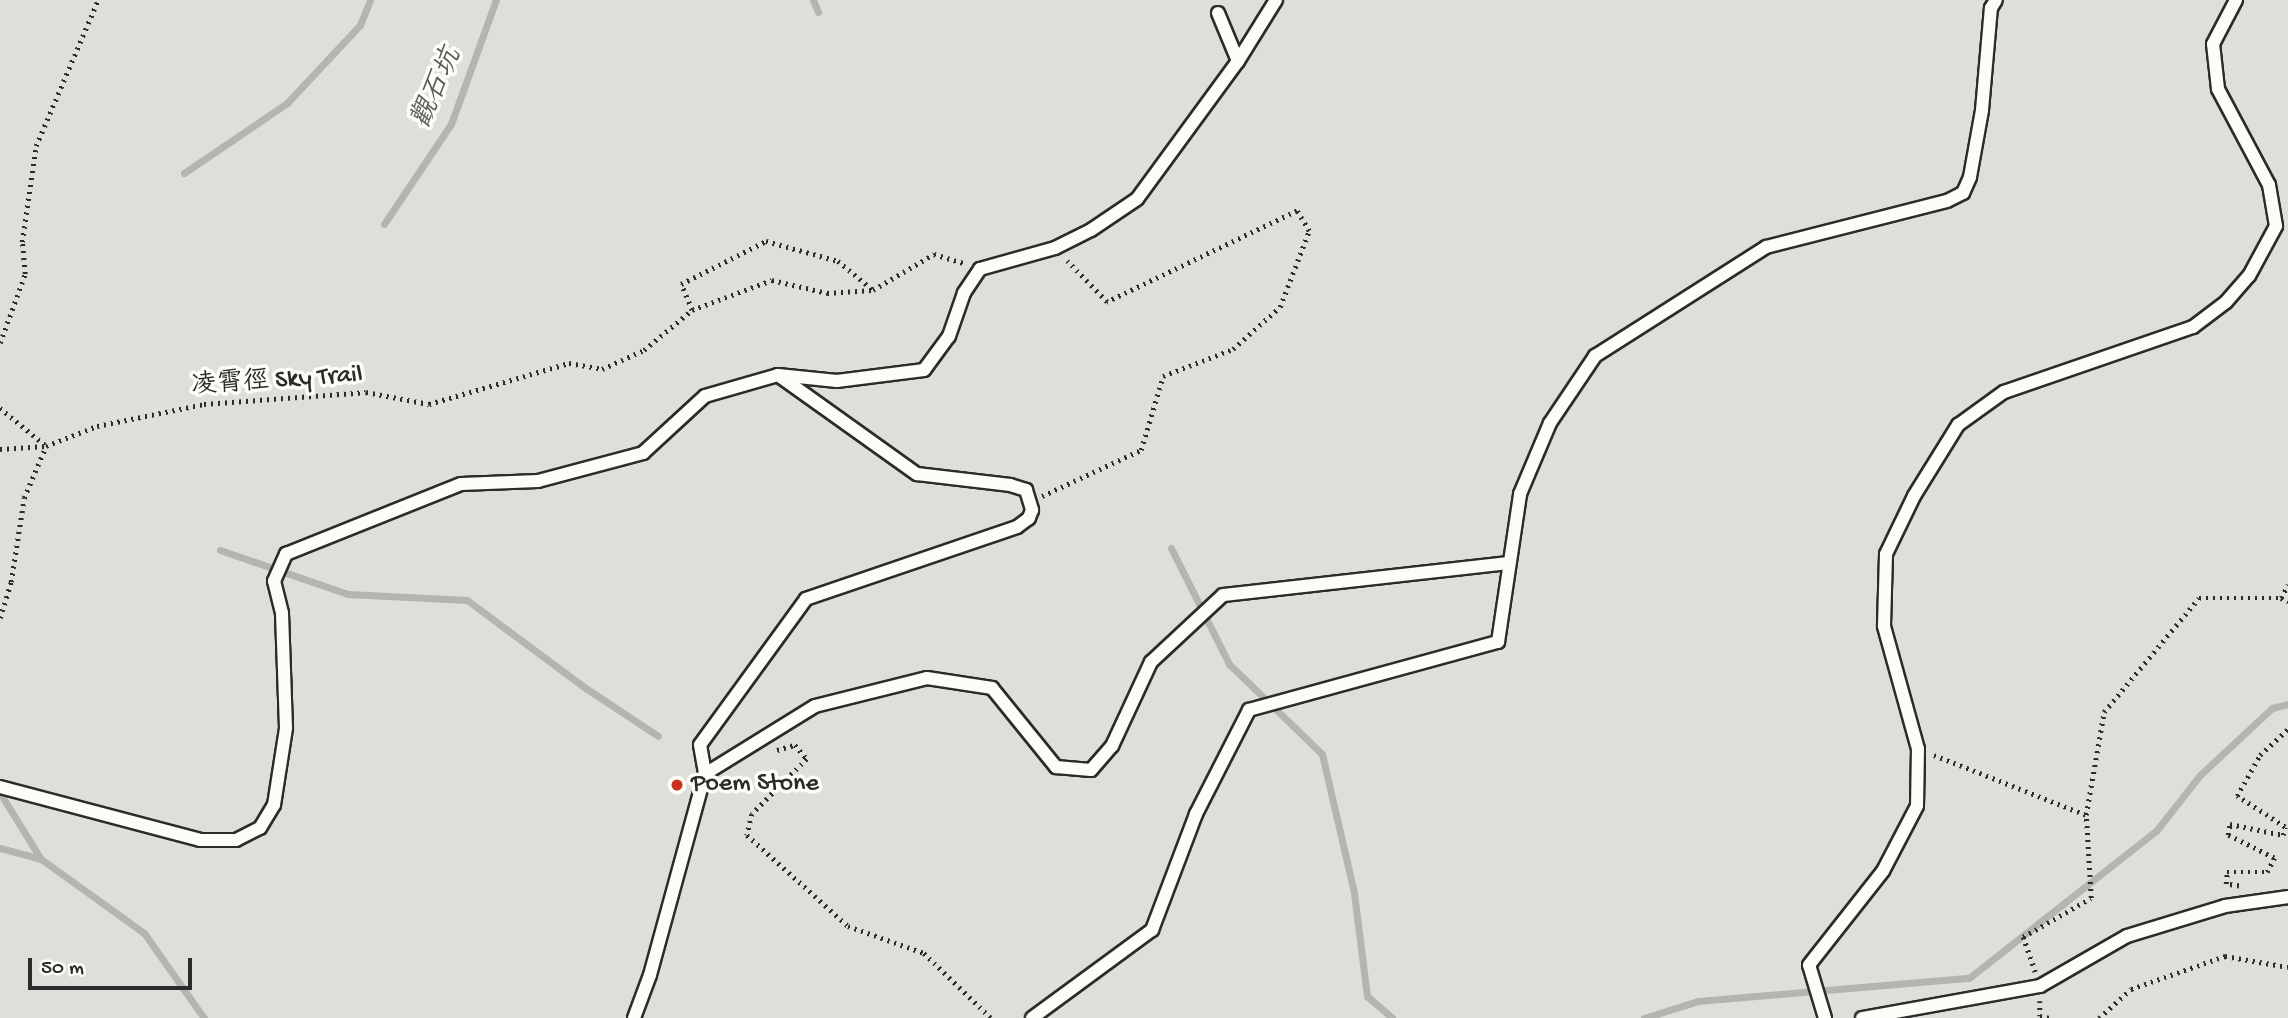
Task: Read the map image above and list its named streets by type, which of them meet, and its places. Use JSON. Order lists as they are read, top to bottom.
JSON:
{
  "streets": {
    "path": ["凌霄徑 Sky Trail"]
  },
  "water": ["觀石坑"],
  "places": ["Poem Stone"],
  "scale_bar": "50 m"
}
